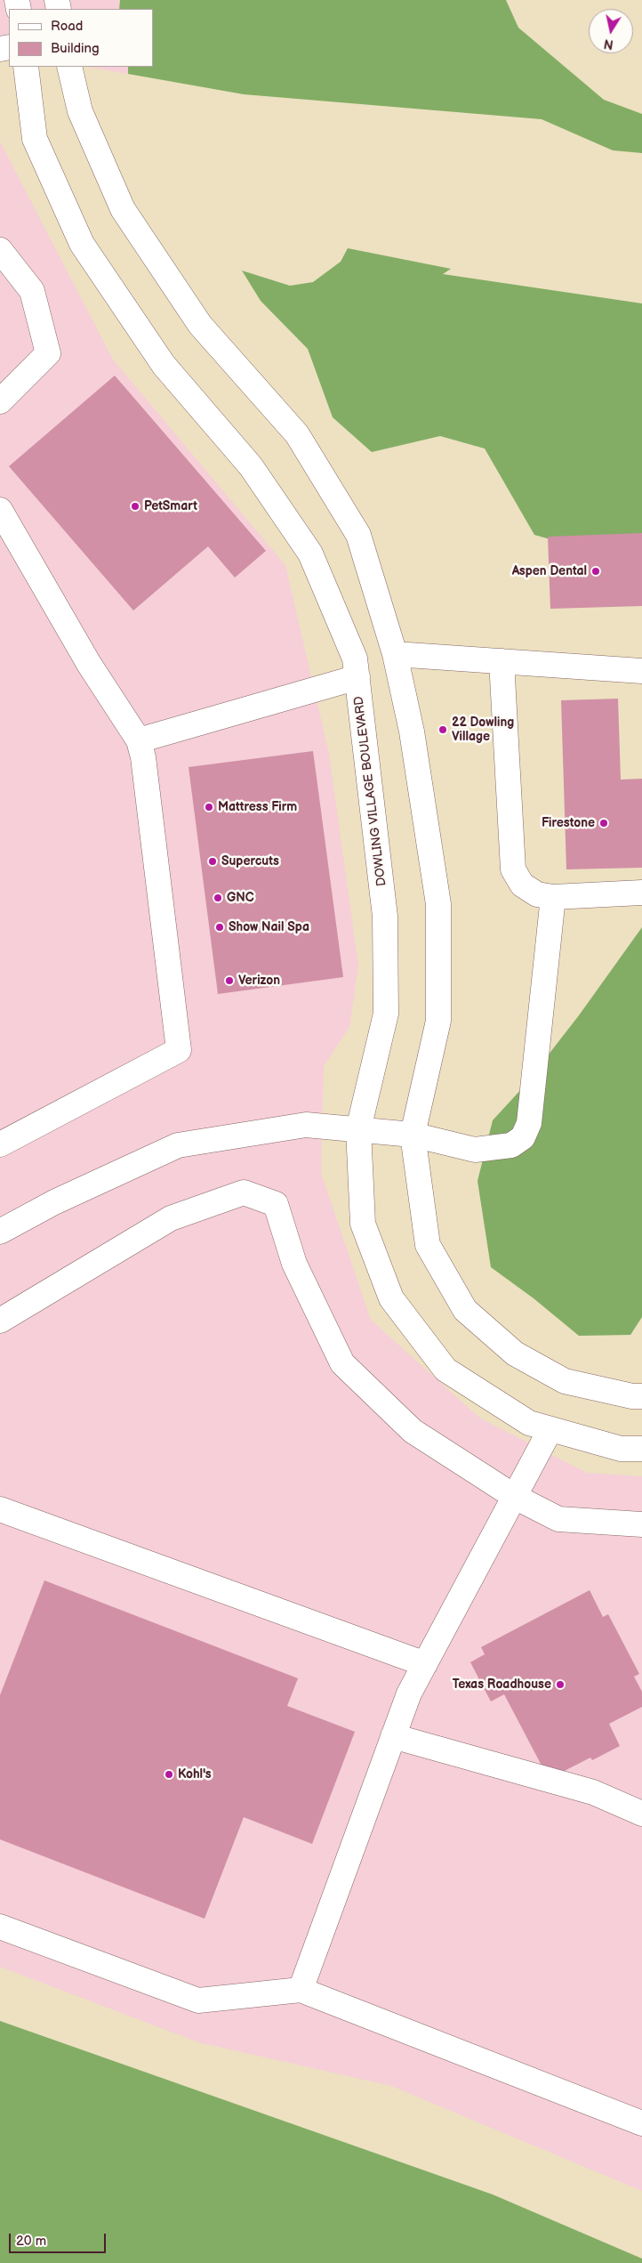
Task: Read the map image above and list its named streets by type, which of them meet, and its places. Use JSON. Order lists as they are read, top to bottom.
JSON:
{
  "streets": {
    "street": ["DOWLING VILLAGE BOULEVARD"]
  },
  "places": [
    "PetSmart",
    "Aspen Dental",
    "22 Dowling Village",
    "Mattress Firm",
    "Firestone",
    "Supercuts",
    "GNC",
    "Show Nail Spa",
    "Verizon",
    "Texas Roadhouse",
    "Kohl's"
  ],
  "legend": ["Road", "Building"],
  "scale_bar": "20 m",
  "north": "bottom"
}
